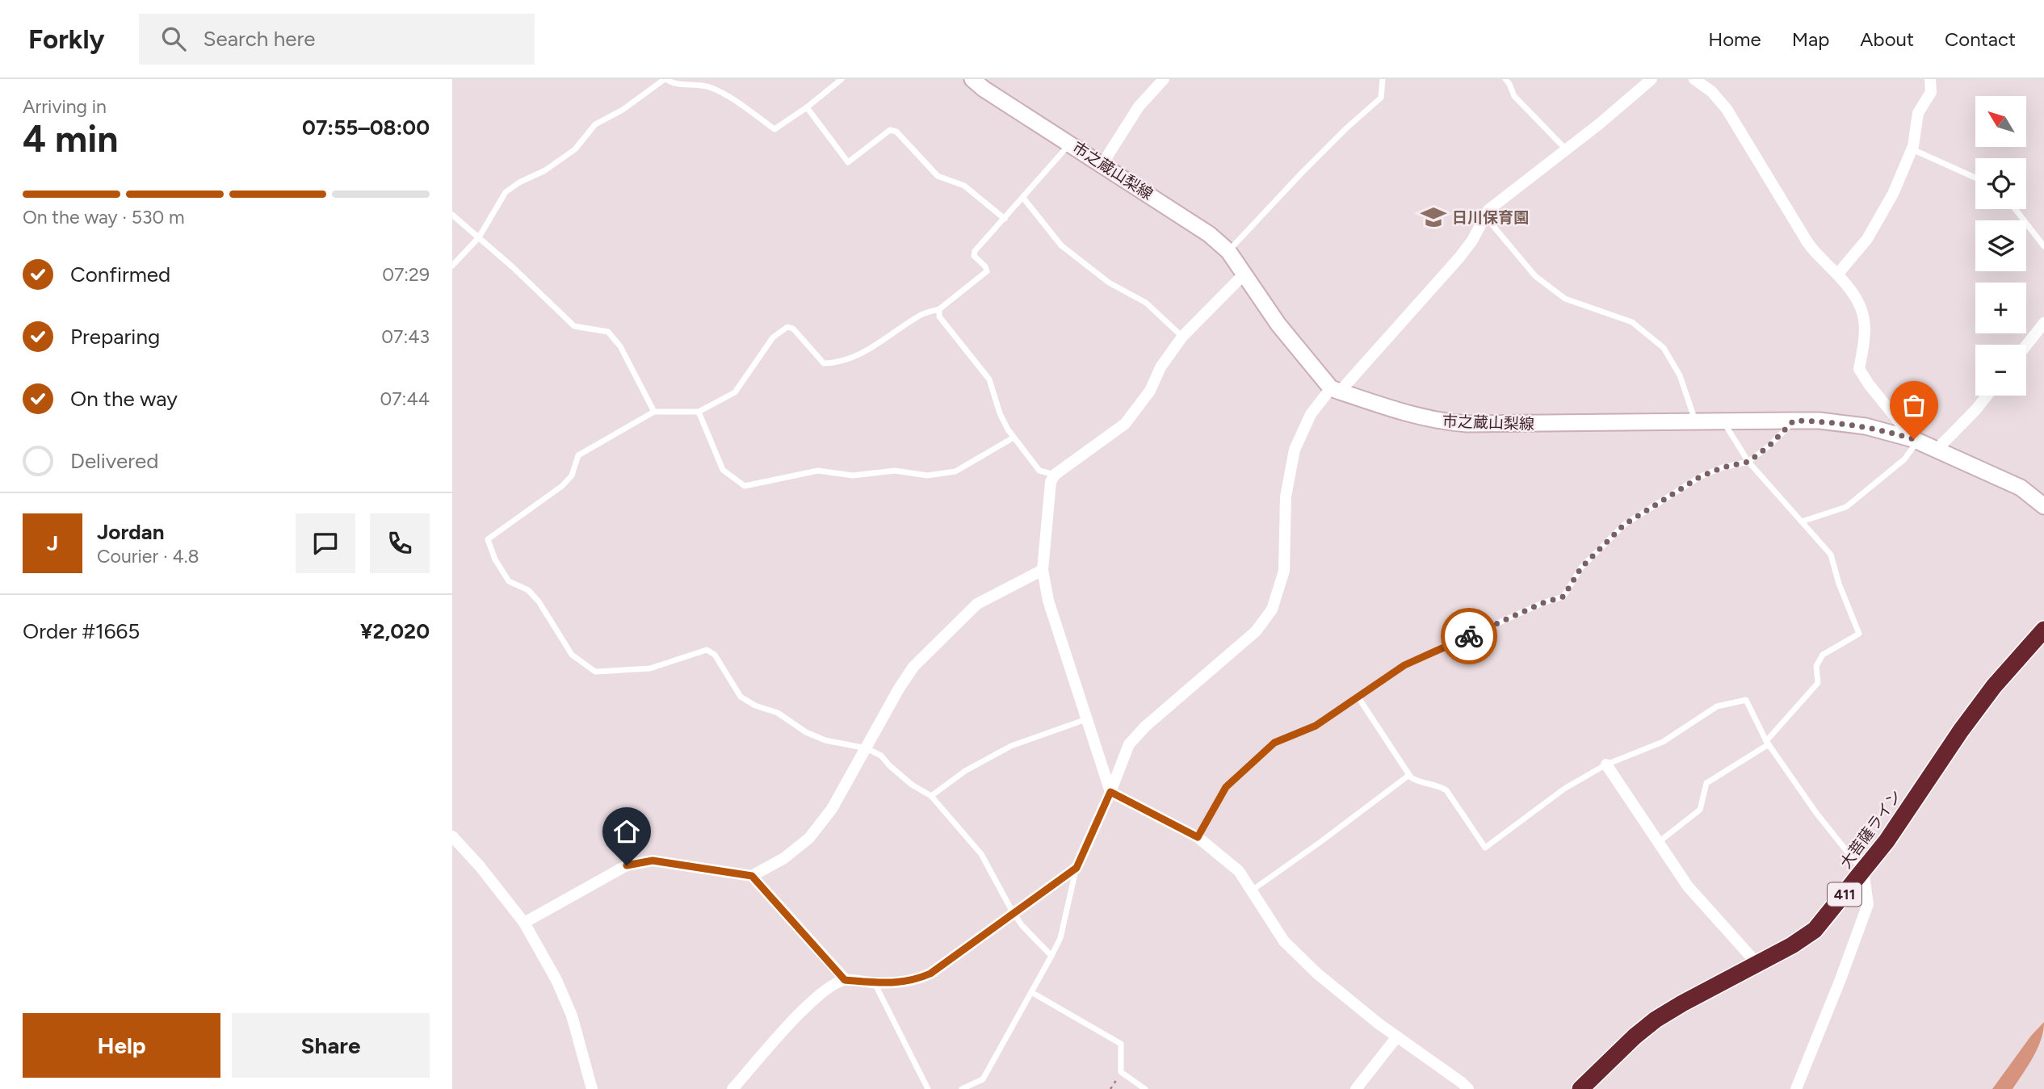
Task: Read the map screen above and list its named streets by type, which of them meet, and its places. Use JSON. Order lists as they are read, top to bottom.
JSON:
{
  "streets": {
    "highway": ["大菩薩ライン", "411"],
    "main road": ["市之蔵山梨線"]
  },
  "places": {
    "school or university": ["日川保育園"]
  },
  "north": "top left",
  "page": {
    "header": "Forkly",
    "search": "Search here",
    "nav": [
      "Home",
      "Map",
      "About",
      "Contact"
    ],
    "heading": ["4 min", "Arriving in", "07:55–08:00"],
    "panel": [
      "Jordan",
      "Courier · 4.8",
      "Order #1665",
      "¥2,020"
    ],
    "map_buttons": ["+", "−"],
    "bar": "On the way · 530 m",
    "list": [
      ["Confirmed", "07:29"],
      ["Preparing", "07:43"],
      ["On the way", "07:44"],
      "Delivered"
    ],
    "round": "J",
    "buttons": ["Help", "Share"]
  }
}
